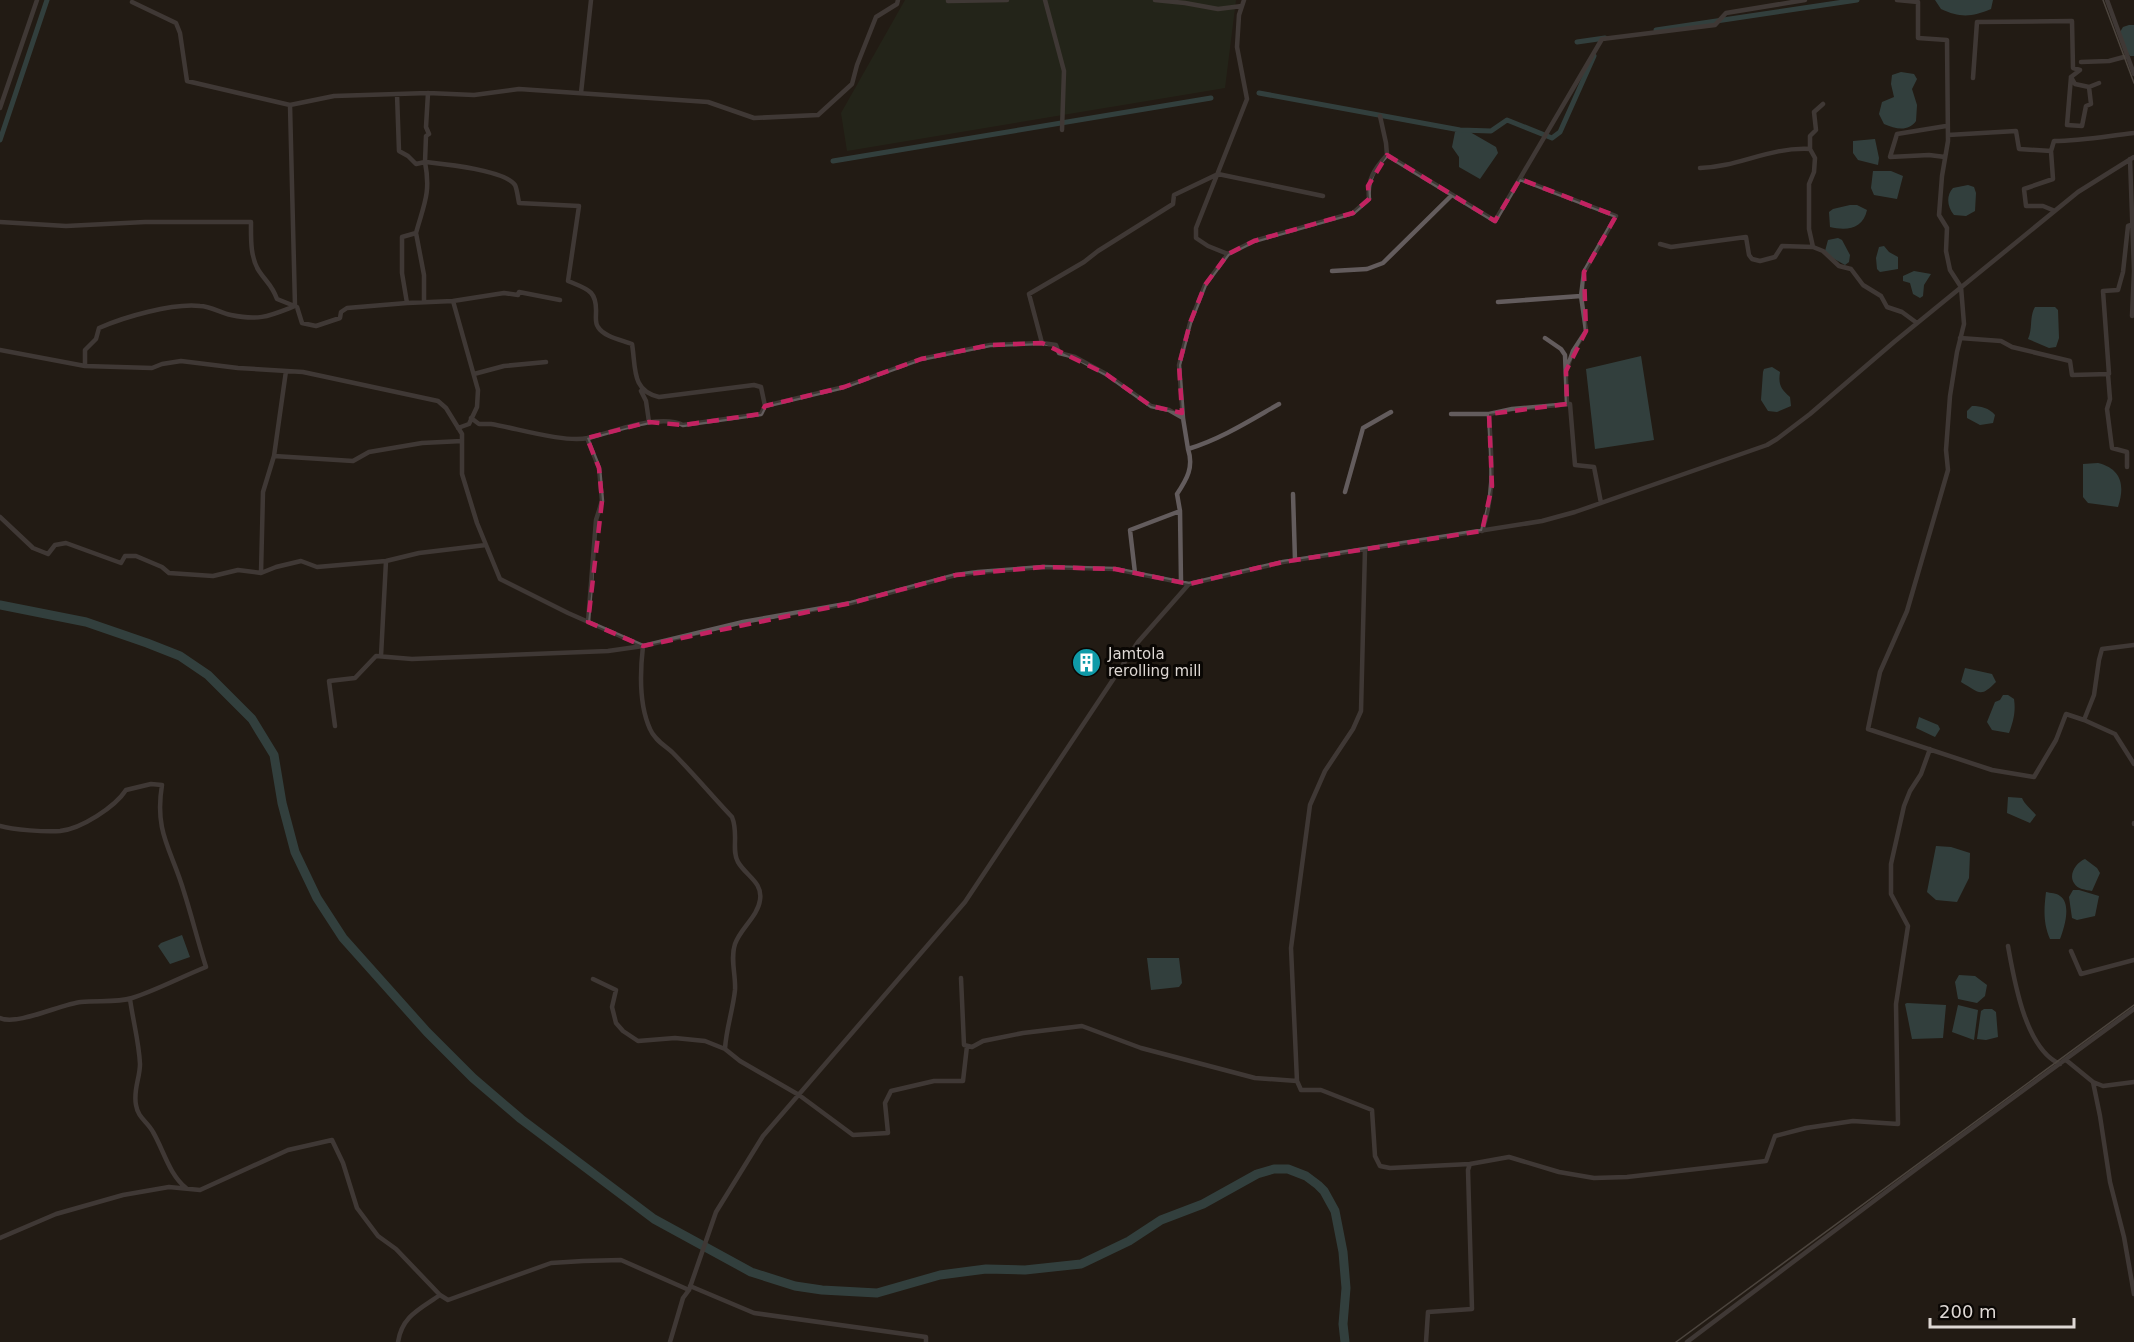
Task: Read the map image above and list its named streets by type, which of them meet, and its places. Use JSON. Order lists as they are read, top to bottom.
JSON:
{
  "places": {
    "building": ["Jamtola rerolling mill"]
  },
  "scale_bar": "200 m"
}
